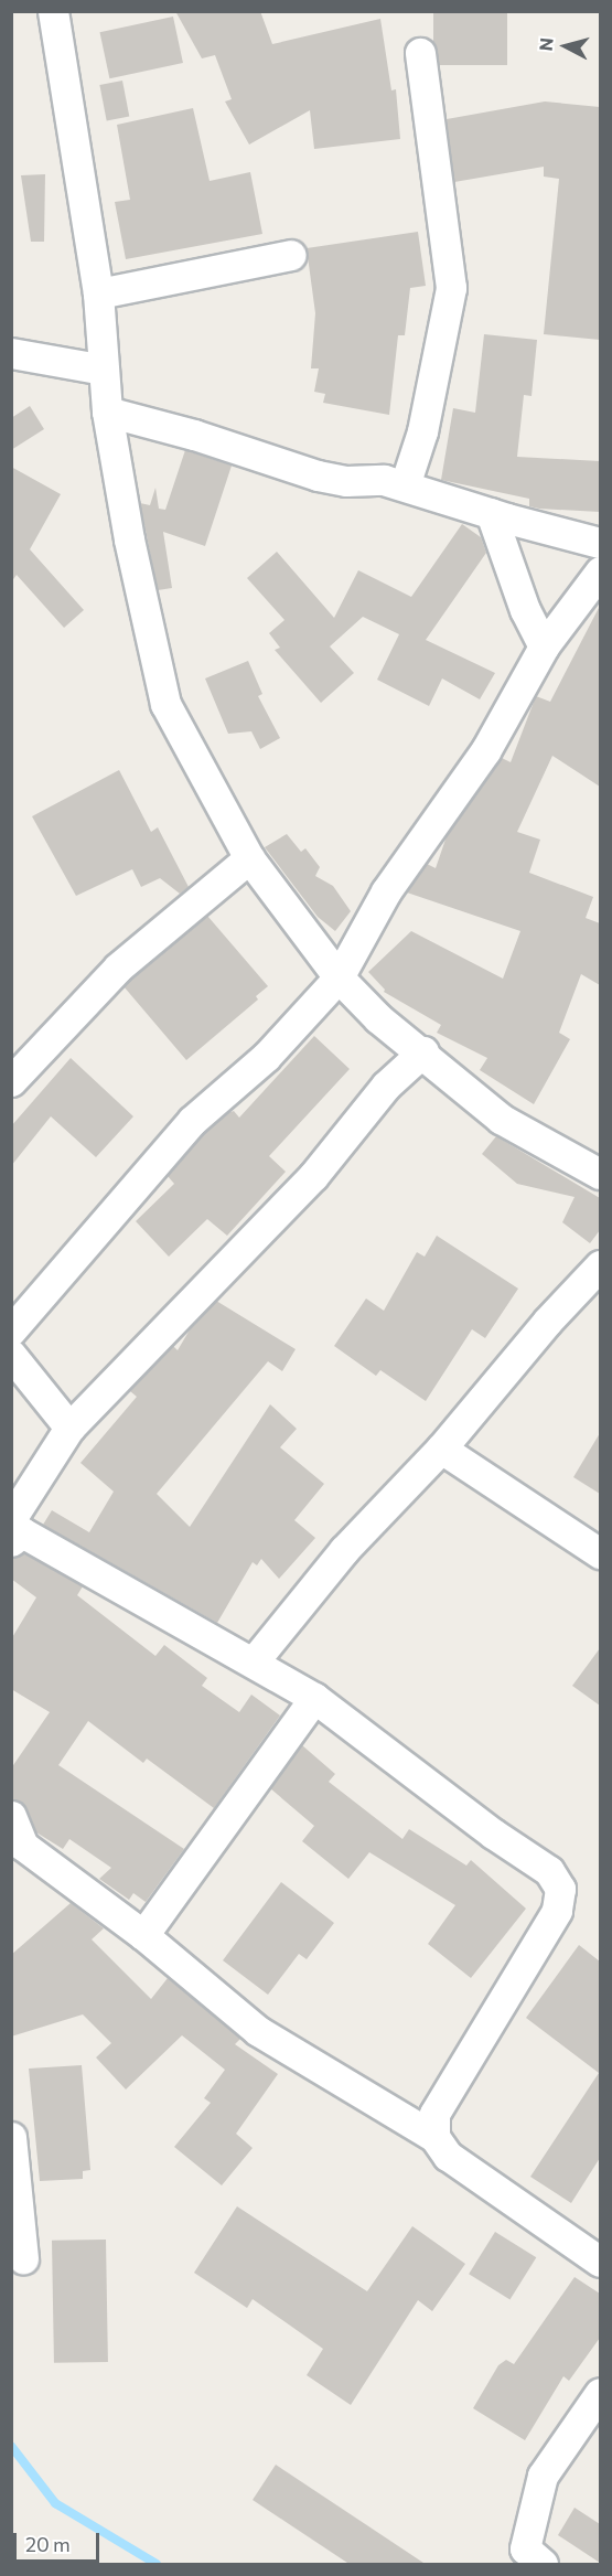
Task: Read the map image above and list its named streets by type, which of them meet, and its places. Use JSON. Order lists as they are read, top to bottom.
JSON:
{
  "scale_bar": "20 m",
  "north": "left"
}
